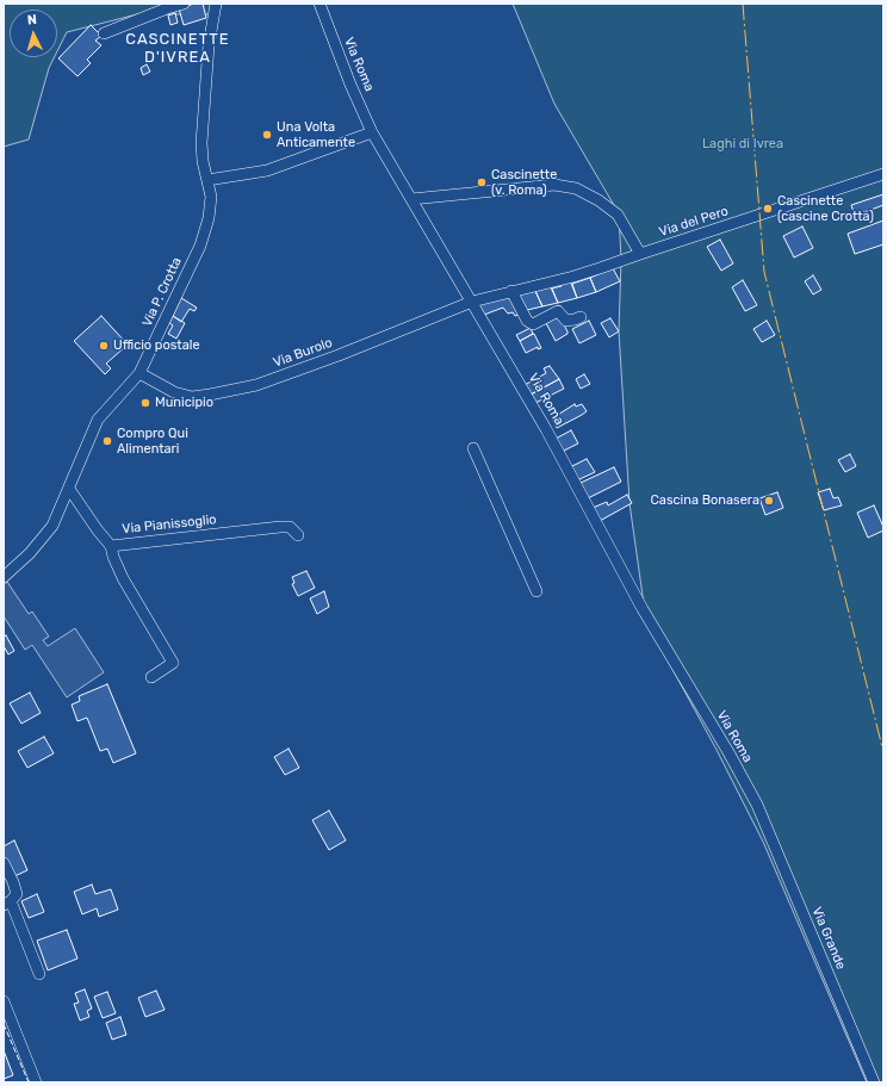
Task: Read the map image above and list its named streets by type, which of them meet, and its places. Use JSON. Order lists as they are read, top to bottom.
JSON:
{
  "streets": {
    "street": [
      "Via Roma",
      "Via del Pero",
      "Via P. Crotta",
      "Via Burolo",
      "Via Pianissoglio",
      "Via Grande"
    ]
  },
  "crossings": [
    ["Via Roma", "Via del Pero"],
    ["Via Roma", "Via Burolo"],
    ["Via Roma", "Via Grande"],
    ["Via del Pero", "Via Burolo"],
    ["Via P. Crotta", "Via Burolo"],
    ["Via P. Crotta", "Via Pianissoglio"]
  ],
  "districts": ["CASCINETTE D'IVREA"],
  "parks": ["Laghi di Ivrea"],
  "places": [
    "Una Volta Anticamente",
    "Cascinette (v. Roma)",
    "Cascinette (cascine Crotta)",
    "Ufficio postale",
    "Municipio",
    "Compro Qui Alimentari",
    "Cascina Bonasera"
  ],
  "north": "top"
}
